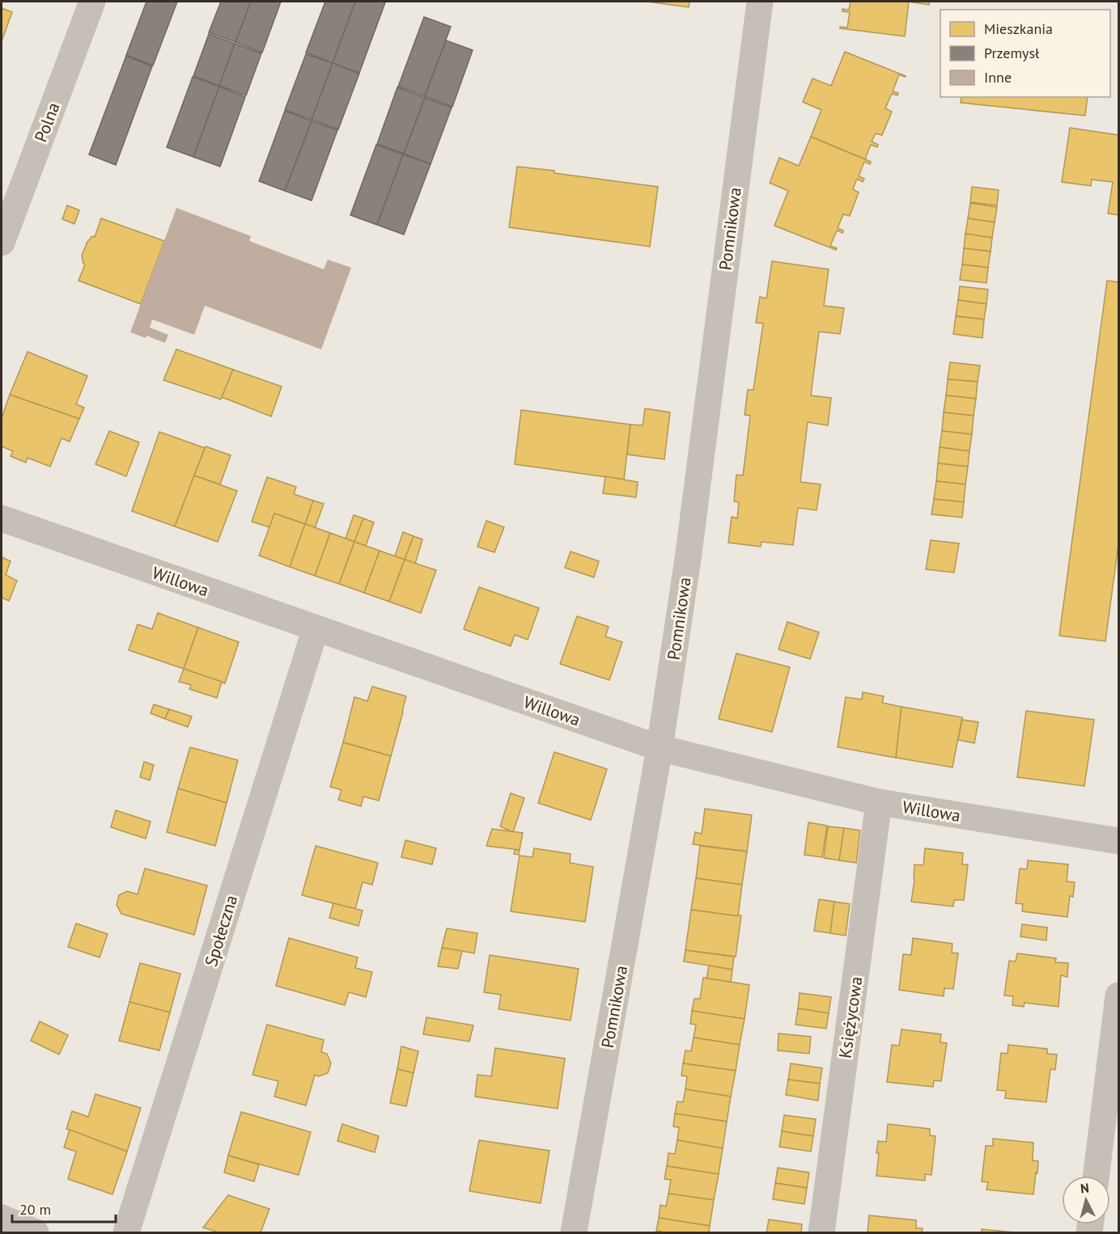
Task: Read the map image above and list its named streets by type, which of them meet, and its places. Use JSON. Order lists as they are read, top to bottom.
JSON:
{
  "streets": {
    "street": [
      "Polna",
      "Pomnikowa",
      "Willowa",
      "Społeczna",
      "Księżycowa"
    ]
  },
  "crossings": [
    ["Pomnikowa", "Willowa"],
    ["Willowa", "Społeczna"],
    ["Willowa", "Księżycowa"]
  ],
  "legend": ["Mieszkania", "Przemysł", "Inne"],
  "scale_bar": "20 m",
  "north": "top"
}
